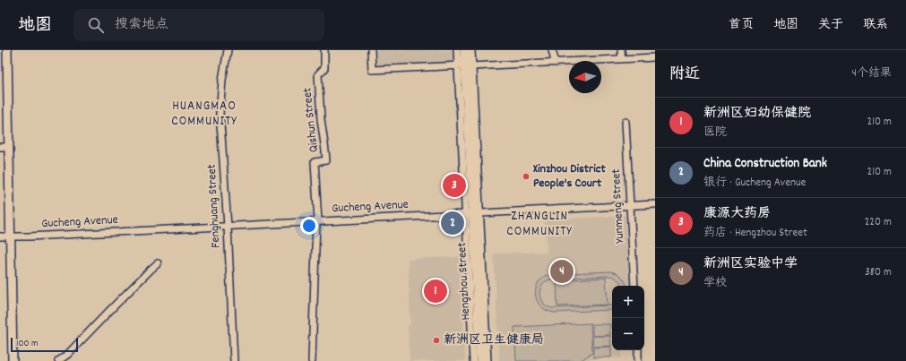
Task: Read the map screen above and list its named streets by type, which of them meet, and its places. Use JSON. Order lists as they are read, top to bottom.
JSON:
{
  "streets": {
    "main road": ["Hengzhou Street"],
    "street": [
      "Qishun Street",
      "Fenghuang Street",
      "Yunmeng Street",
      "Gucheng Avenue"
    ]
  },
  "crossings": [
    ["Qishun Street", "Gucheng Avenue"],
    ["Fenghuang Street", "Gucheng Avenue"],
    ["Yunmeng Street", "Gucheng Avenue"],
    ["Gucheng Avenue", "Hengzhou Street"]
  ],
  "districts": ["HUANGMAO COMMUNITY", "ZHANGLIN COMMUNITY"],
  "places": ["Xinzhou District People's Court", "新洲区卫生健康局"],
  "scale_bar": "100 m",
  "north": "left",
  "page": {
    "header": "地图",
    "search": "搜索地点",
    "nav": [
      "首页",
      "地图",
      "关于",
      "联系"
    ],
    "heading": ["附近", "4个结果"],
    "list": [
      {
        "mark": "1",
        "name": "新洲区妇幼保健院",
        "note": "医院",
        "value": "210 m"
      },
      {
        "mark": "2",
        "name": "China Construction Bank",
        "note": "银行 · Gucheng Avenue",
        "value": "210 m"
      },
      {
        "mark": "3",
        "name": "康源大药房",
        "note": "药店 · Hengzhou Street",
        "value": "220 m"
      },
      {
        "mark": "4",
        "name": "新洲区实验中学",
        "note": "学校",
        "value": "380 m"
      }
    ],
    "pins": [
      "3",
      "2",
      "4",
      "1"
    ],
    "map_buttons": ["+", "−"],
    "scale": "100 m"
  }
}
